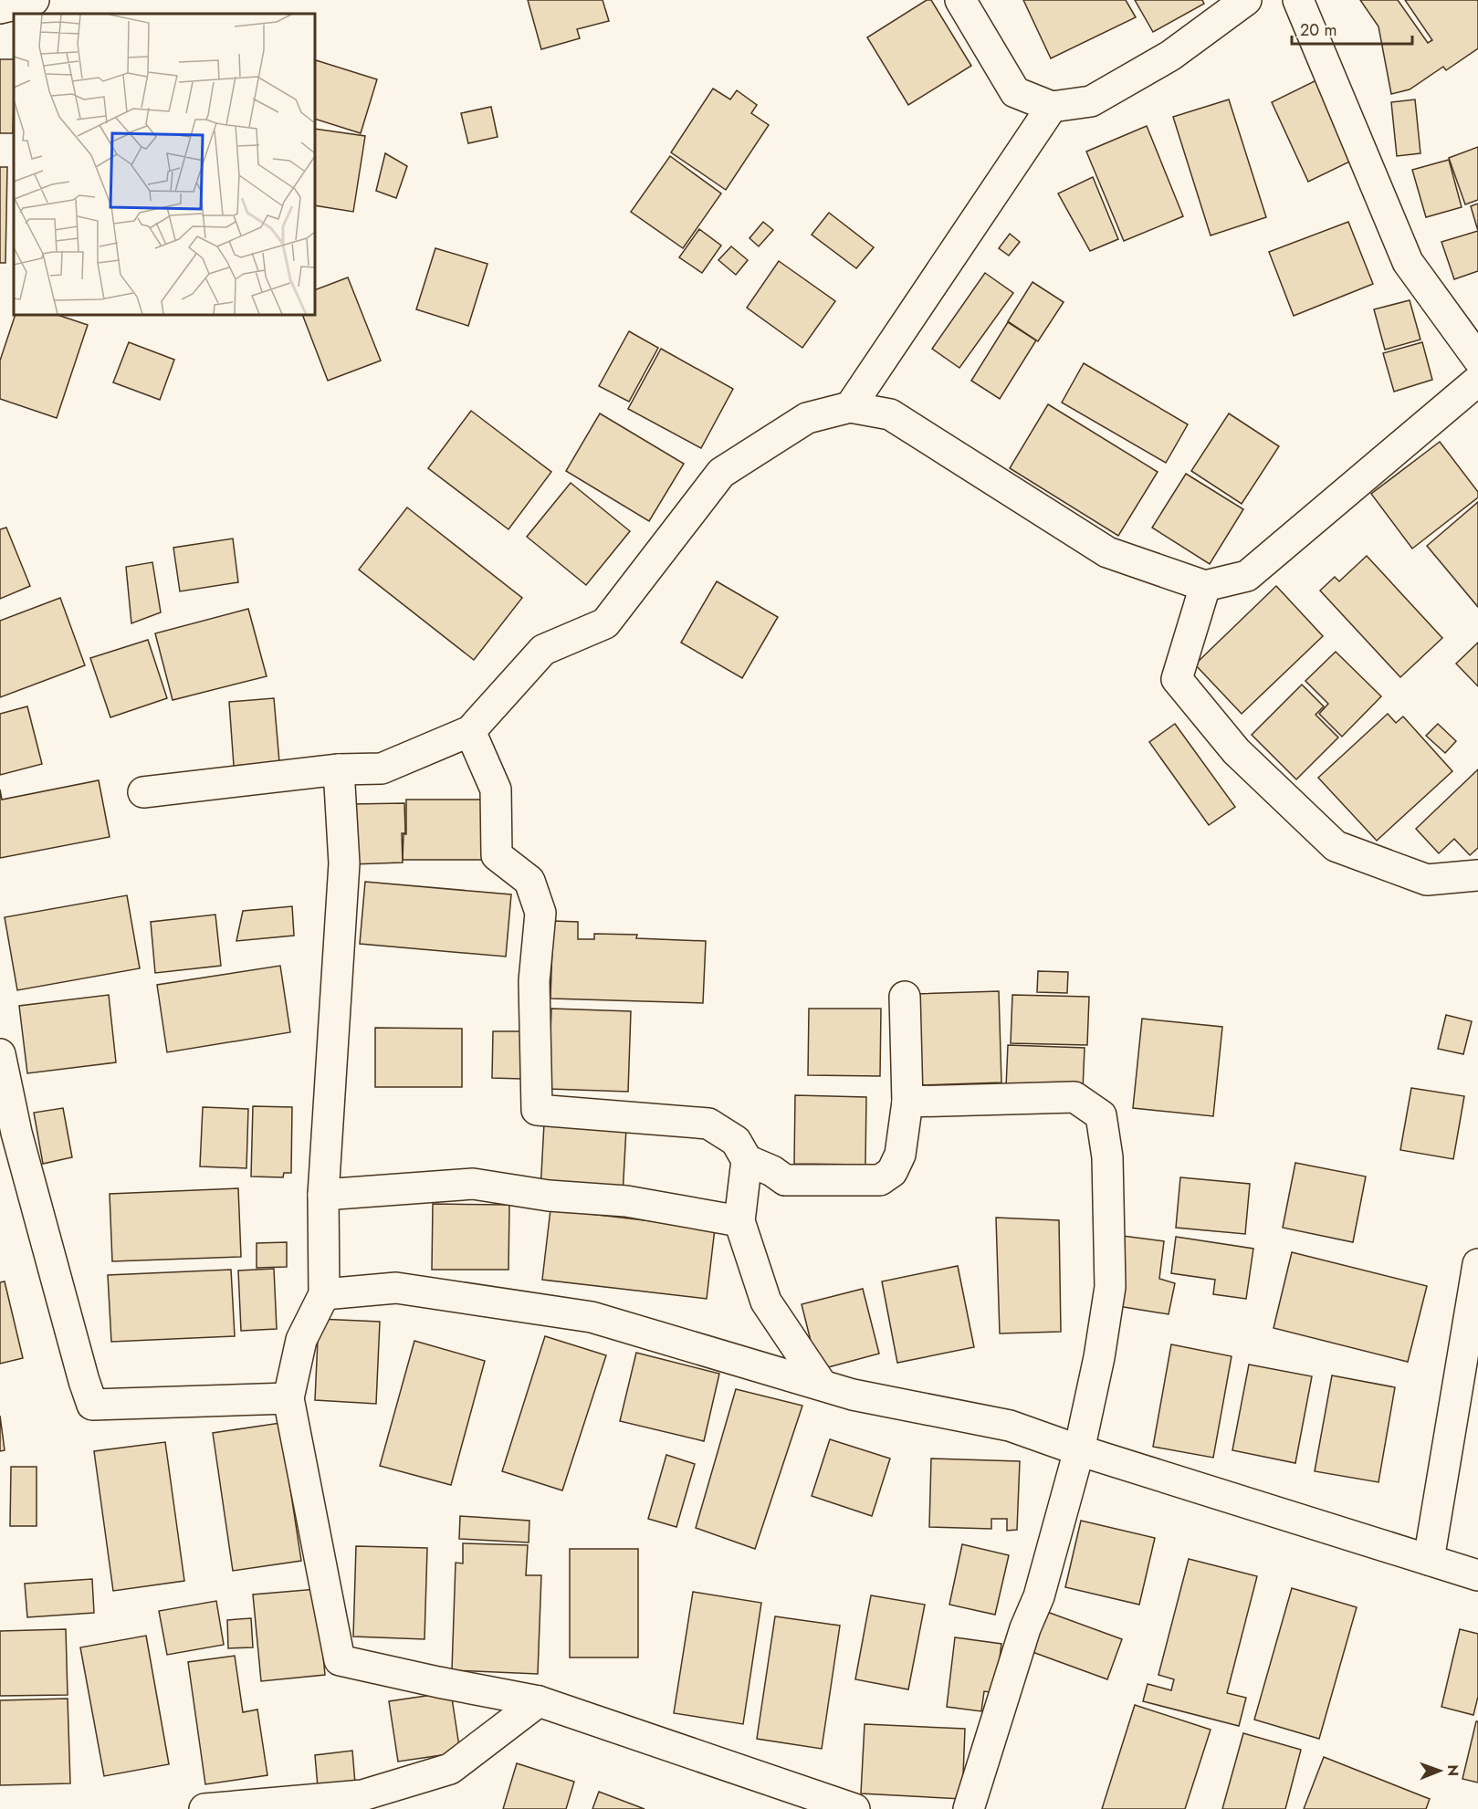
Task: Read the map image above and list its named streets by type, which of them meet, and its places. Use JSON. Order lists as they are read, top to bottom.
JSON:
{
  "scale_bar": "20 m",
  "north": "right"
}
